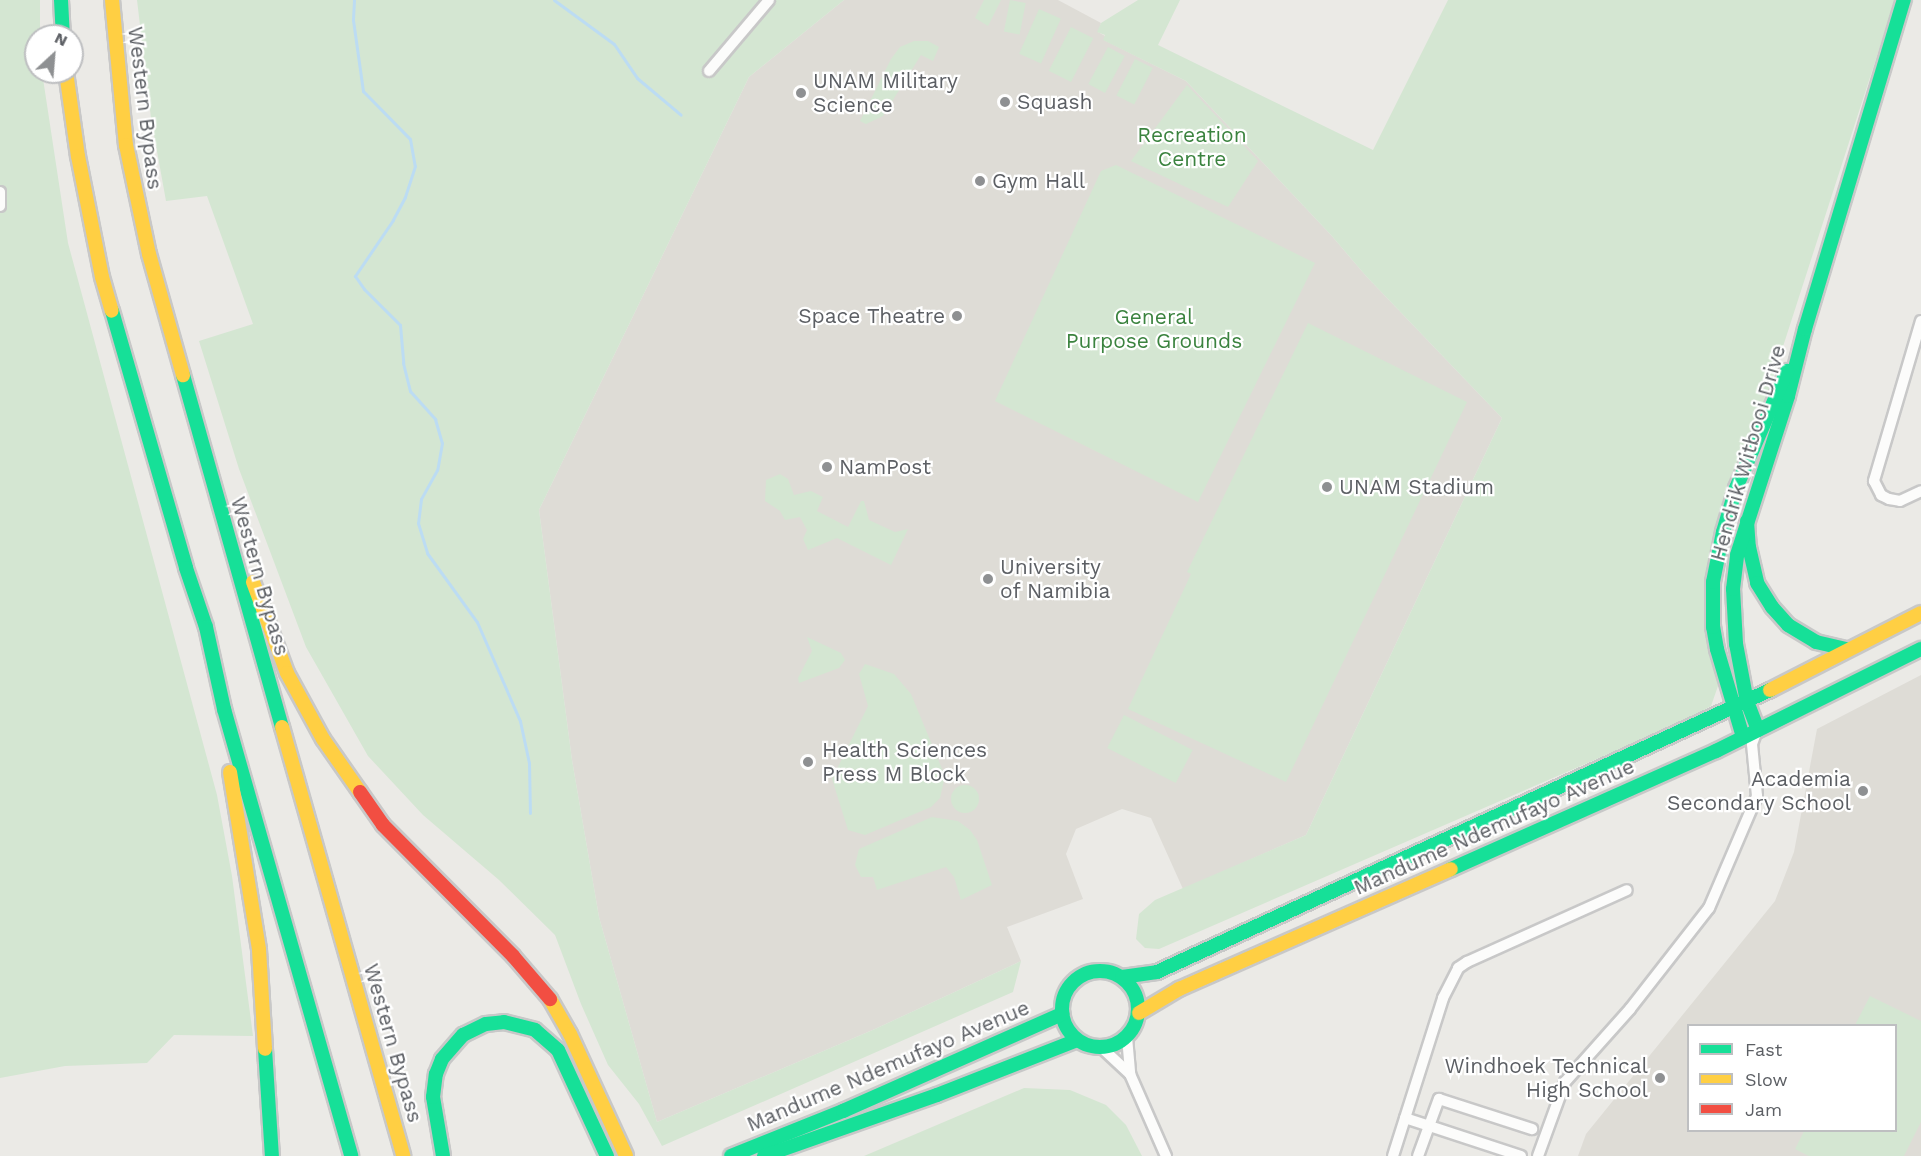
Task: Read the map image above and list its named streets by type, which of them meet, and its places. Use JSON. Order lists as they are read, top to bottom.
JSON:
{
  "streets": {
    "main road": ["Western Bypass", "Hendrik Witbooi Drive", "Mandume Ndemufayo Avenue"]
  },
  "crossings": [
    ["Hendrik Witbooi Drive", "Mandume Ndemufayo Avenue"]
  ],
  "parks": ["Recreation Centre", "General Purpose Grounds"],
  "places": [
    "UNAM Military Science",
    "Squash",
    "Gym Hall",
    "Space Theatre",
    "NamPost",
    "UNAM Stadium",
    "University of Namibia",
    "Health Sciences Press M Block",
    "Academia Secondary School",
    "Windhoek Technical High School"
  ],
  "legend": ["Fast", "Slow", "Jam"],
  "north": "top right"
}
